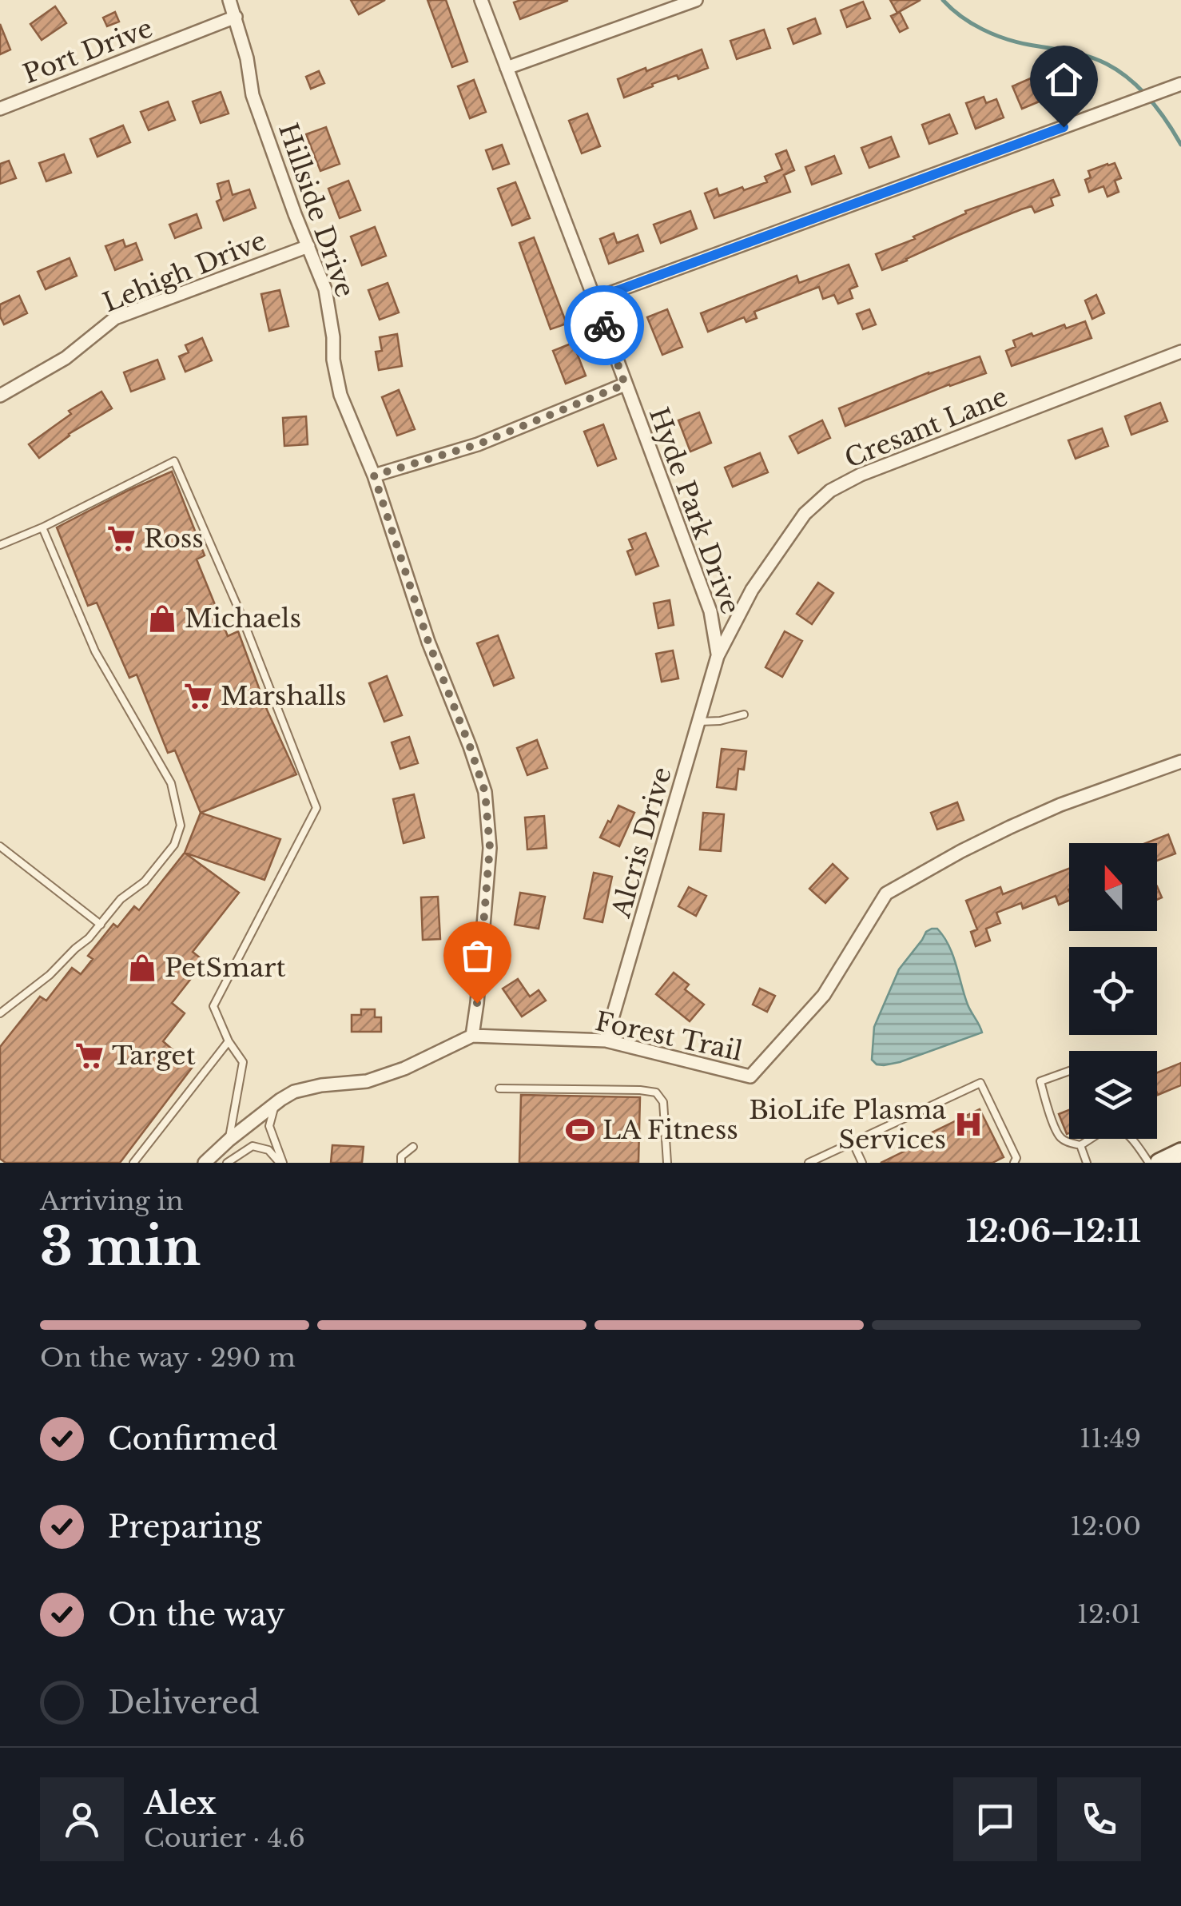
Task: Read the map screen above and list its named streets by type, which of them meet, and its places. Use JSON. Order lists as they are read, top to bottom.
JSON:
{
  "streets": {
    "street": [
      "Port Drive",
      "Hillside Drive",
      "Lehigh Drive",
      "Cresant Lane",
      "Hyde Park Drive",
      "Alcris Drive",
      "Forest Trail"
    ]
  },
  "crossings": [
    ["Port Drive", "Hillside Drive"],
    ["Hillside Drive", "Lehigh Drive"],
    ["Hillside Drive", "Forest Trail"],
    ["Cresant Lane", "Hyde Park Drive"],
    ["Cresant Lane", "Alcris Drive"],
    ["Hyde Park Drive", "Alcris Drive"],
    ["Alcris Drive", "Forest Trail"]
  ],
  "places": {
    "supermarket": ["Ross", "Marshalls", "Target"],
    "shop": ["Michaels", "PetSmart"],
    "hospital": ["BioLife Plasma Services"],
    "sports": ["LA Fitness"]
  },
  "north": "top",
  "page": {
    "heading": ["3 min", "Arriving in", "12:06–12:11"],
    "panel": ["Alex", "Courier · 4.6"],
    "bar": "On the way · 290 m",
    "list": [
      ["Confirmed", "11:49"],
      ["Preparing", "12:00"],
      ["On the way", "12:01"],
      "Delivered"
    ]
  }
}
